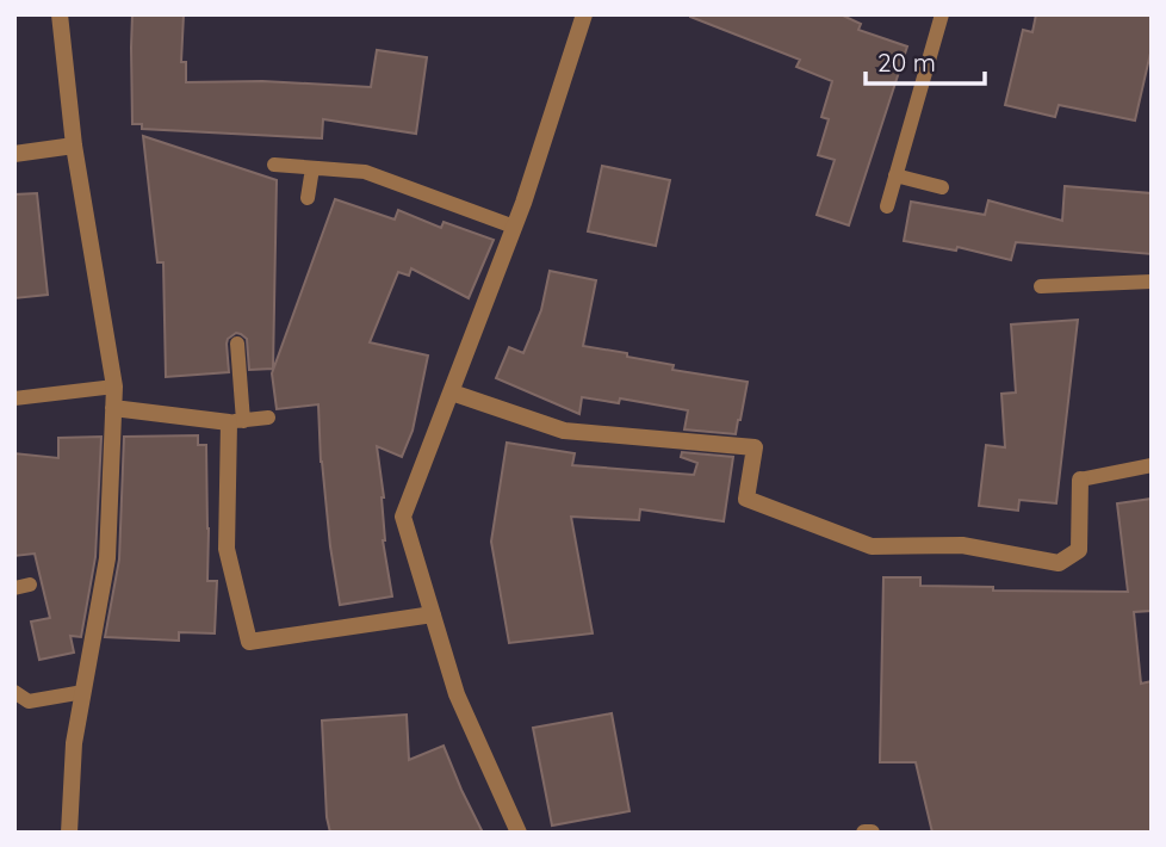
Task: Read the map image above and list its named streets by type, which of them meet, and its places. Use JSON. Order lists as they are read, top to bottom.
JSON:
{
  "scale_bar": "20 m"
}
